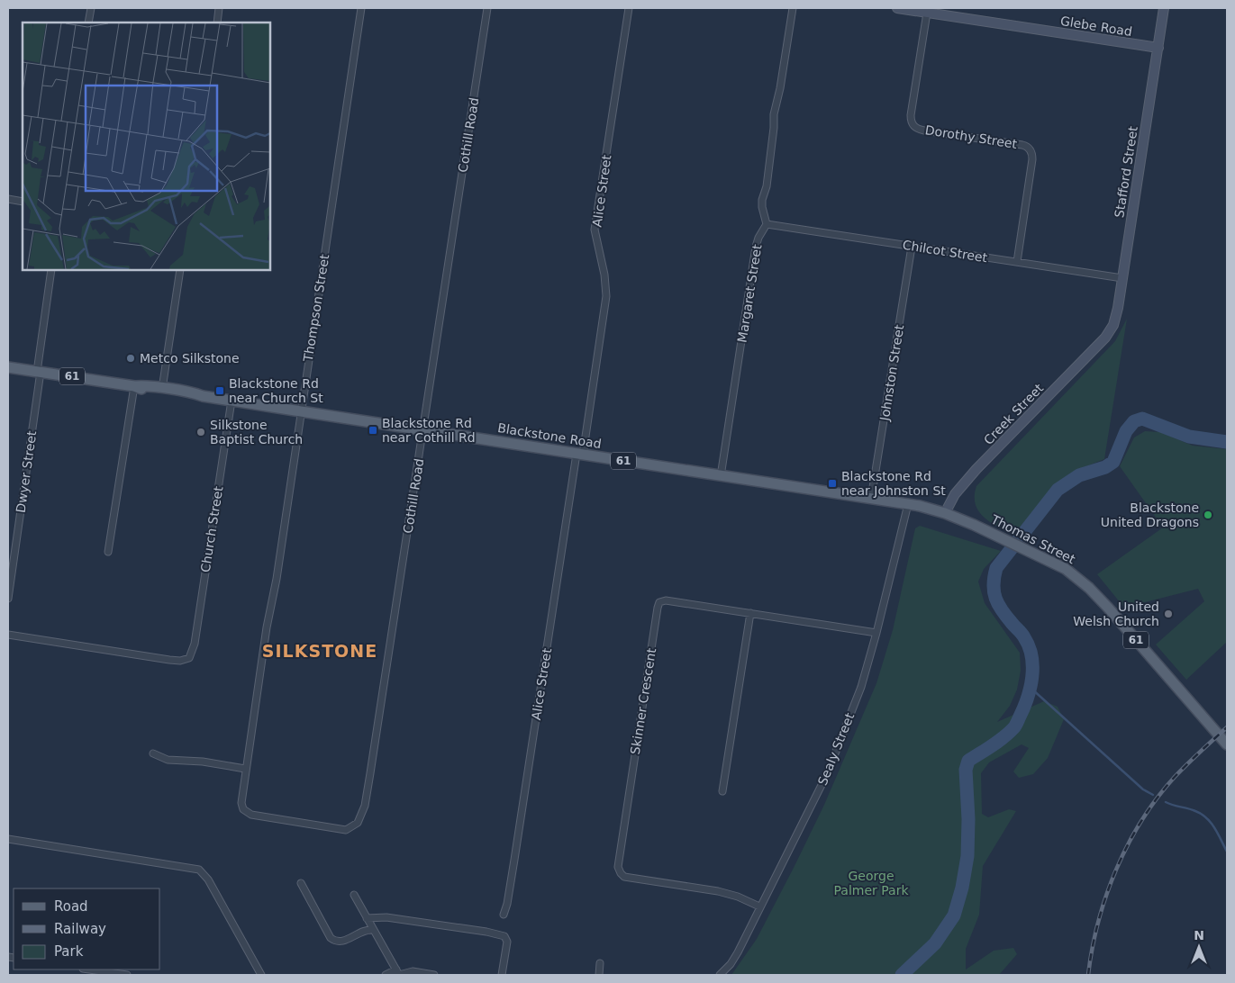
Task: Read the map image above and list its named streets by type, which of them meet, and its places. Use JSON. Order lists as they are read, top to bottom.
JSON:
{
  "streets": {
    "main road": [
      "Glebe Road",
      "Stafford Street",
      "61",
      "Creek Street",
      "Blackstone Road",
      "Thomas Street"
    ],
    "street": [
      "Cothill Road",
      "Dorothy Street",
      "Alice Street",
      "Chilcot Street",
      "Margaret Street",
      "Thompson Street",
      "Johnston Street",
      "Dwyer Street",
      "Church Street",
      "Skinner Crescent",
      "Sealy Street"
    ]
  },
  "crossings": [
    ["Glebe Road", "Dorothy Street"],
    ["Glebe Road", "Stafford Street"],
    ["Cothill Road", "Thompson Street"],
    ["Cothill Road", "Blackstone Road"],
    ["Dorothy Street", "Chilcot Street"],
    ["Stafford Street", "Chilcot Street"],
    ["Stafford Street", "Creek Street"],
    ["Alice Street", "Blackstone Road"],
    ["Chilcot Street", "Margaret Street"],
    ["Chilcot Street", "Johnston Street"],
    ["Margaret Street", "Blackstone Road"],
    ["Thompson Street", "Blackstone Road"],
    ["Johnston Street", "Blackstone Road"],
    ["Creek Street", "Blackstone Road"],
    ["Creek Street", "Thomas Street"],
    ["Blackstone Road", "Dwyer Street"],
    ["Blackstone Road", "Church Street"],
    ["Blackstone Road", "Thomas Street"],
    ["Blackstone Road", "Sealy Street"],
    ["Skinner Crescent", "Sealy Street"]
  ],
  "districts": ["SILKSTONE"],
  "parks": ["George Palmer Park"],
  "places": {
    "other": [
      "Metco Silkstone",
      "Silkstone Baptist Church",
      "Blackstone United Dragons",
      "United Welsh Church"
    ],
    "transit": ["Blackstone Rd near Church St", "Blackstone Rd near Cothill Rd", "Blackstone Rd near Johnston St"]
  },
  "legend": ["Road", "Railway", "Park"],
  "north": "top"
}
